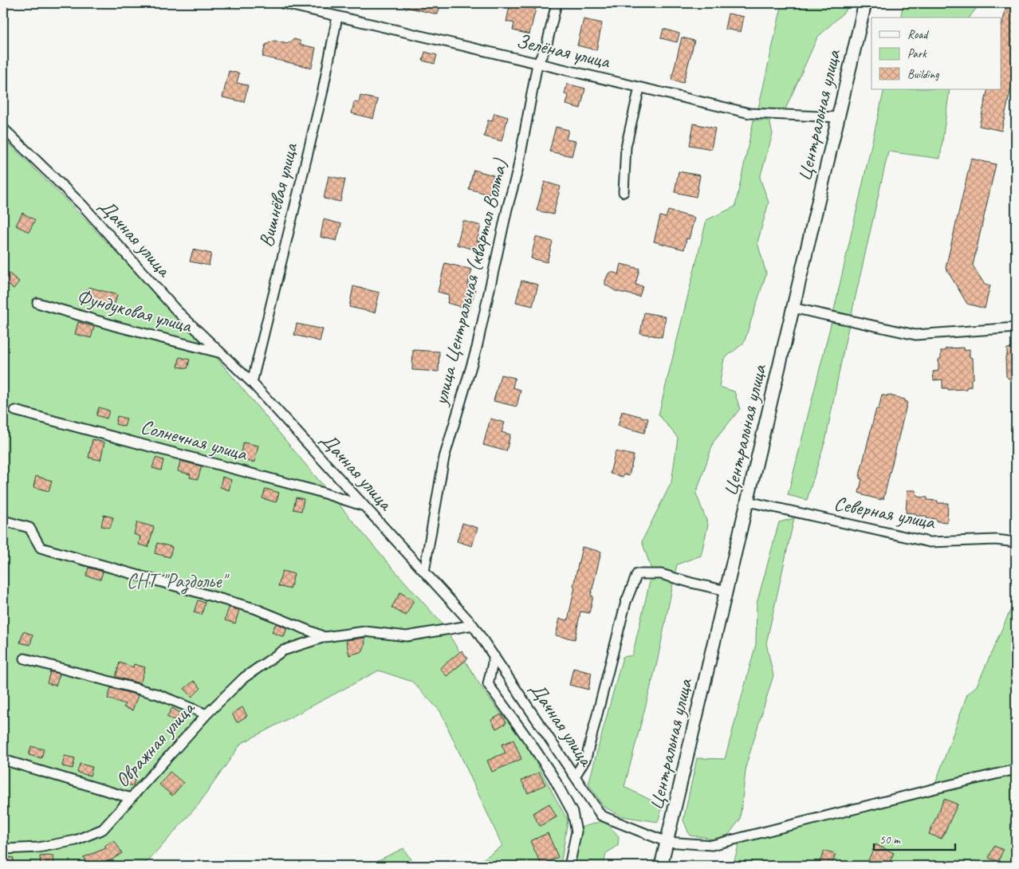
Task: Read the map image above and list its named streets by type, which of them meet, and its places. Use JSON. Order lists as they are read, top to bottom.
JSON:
{
  "streets": {
    "street": [
      "Зелёная улица",
      "Центральная улица",
      "Вишнёвая улица",
      "Дачная улица",
      "улица Центральная (квартал Волта)",
      "Фундуковая улица",
      "Солнечная улица",
      "Северная улица",
      "Овражная улица"
    ]
  },
  "crossings": [
    ["Зелёная улица", "Центральная улица"],
    ["Зелёная улица", "Вишнёвая улица"],
    ["Зелёная улица", "улица Центральная (квартал Волта)"],
    ["Центральная улица", "Дачная улица"],
    ["Центральная улица", "Северная улица"],
    ["Вишнёвая улица", "Дачная улица"],
    ["Дачная улица", "улица Центральная (квартал Волта)"],
    ["Дачная улица", "Фундуковая улица"],
    ["Дачная улица", "Солнечная улица"],
    ["Дачная улица", "Овражная улица"]
  ],
  "parks": ["СНТ \"Раздолье\""],
  "legend": ["Road", "Park", "Building"],
  "scale_bar": "50 m"
}
